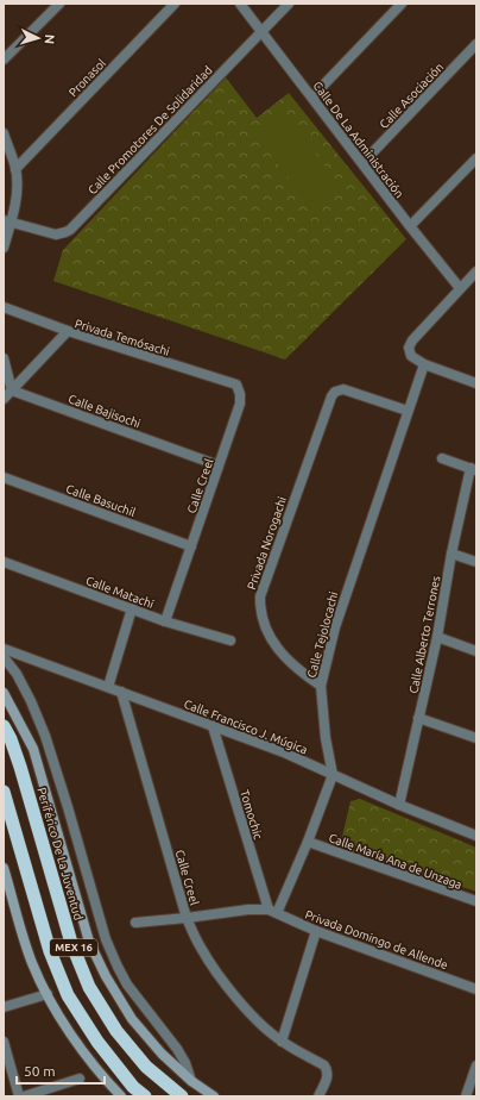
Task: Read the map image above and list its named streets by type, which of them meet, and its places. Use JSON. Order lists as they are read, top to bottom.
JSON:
{
  "streets": {
    "highway": ["Periférico De La Juventud", "MEX 16"],
    "street": [
      "Pronasol",
      "Calle Asociación",
      "Calle Promotores De Solidaridad",
      "Calle De La Administración",
      "Privada Temósachi",
      "Calle Bajisochi",
      "Calle Creel",
      "Calle Basuchil",
      "Privada Norogachi",
      "Calle Matachí",
      "Calle Tejolocachi",
      "Calle Alberto Terrones",
      "Calle Francisco J. Múgica",
      "Tomochic",
      "Calle María Ana de Unzaga",
      "Privada Domingo de Allende"
    ]
  },
  "crossings": [
    ["Calle Asociación", "Calle De La Administración"],
    ["Calle Promotores De Solidaridad", "Calle De La Administración"],
    ["Privada Temósachi", "Calle Creel"],
    ["Calle Bajisochi", "Calle Creel"],
    ["Calle Creel", "Calle Basuchil"],
    ["Calle Creel", "Calle Matachí"],
    ["Calle Creel", "Calle Francisco J. Múgica"],
    ["Privada Norogachi", "Calle Tejolocachi"],
    ["Calle Tejolocachi", "Calle Francisco J. Múgica"],
    ["Calle Alberto Terrones", "Calle Francisco J. Múgica"],
    ["Calle Francisco J. Múgica", "Tomochic"],
    ["Tomochic", "Privada Domingo de Allende"]
  ],
  "scale_bar": "50 m",
  "north": "right"
}
